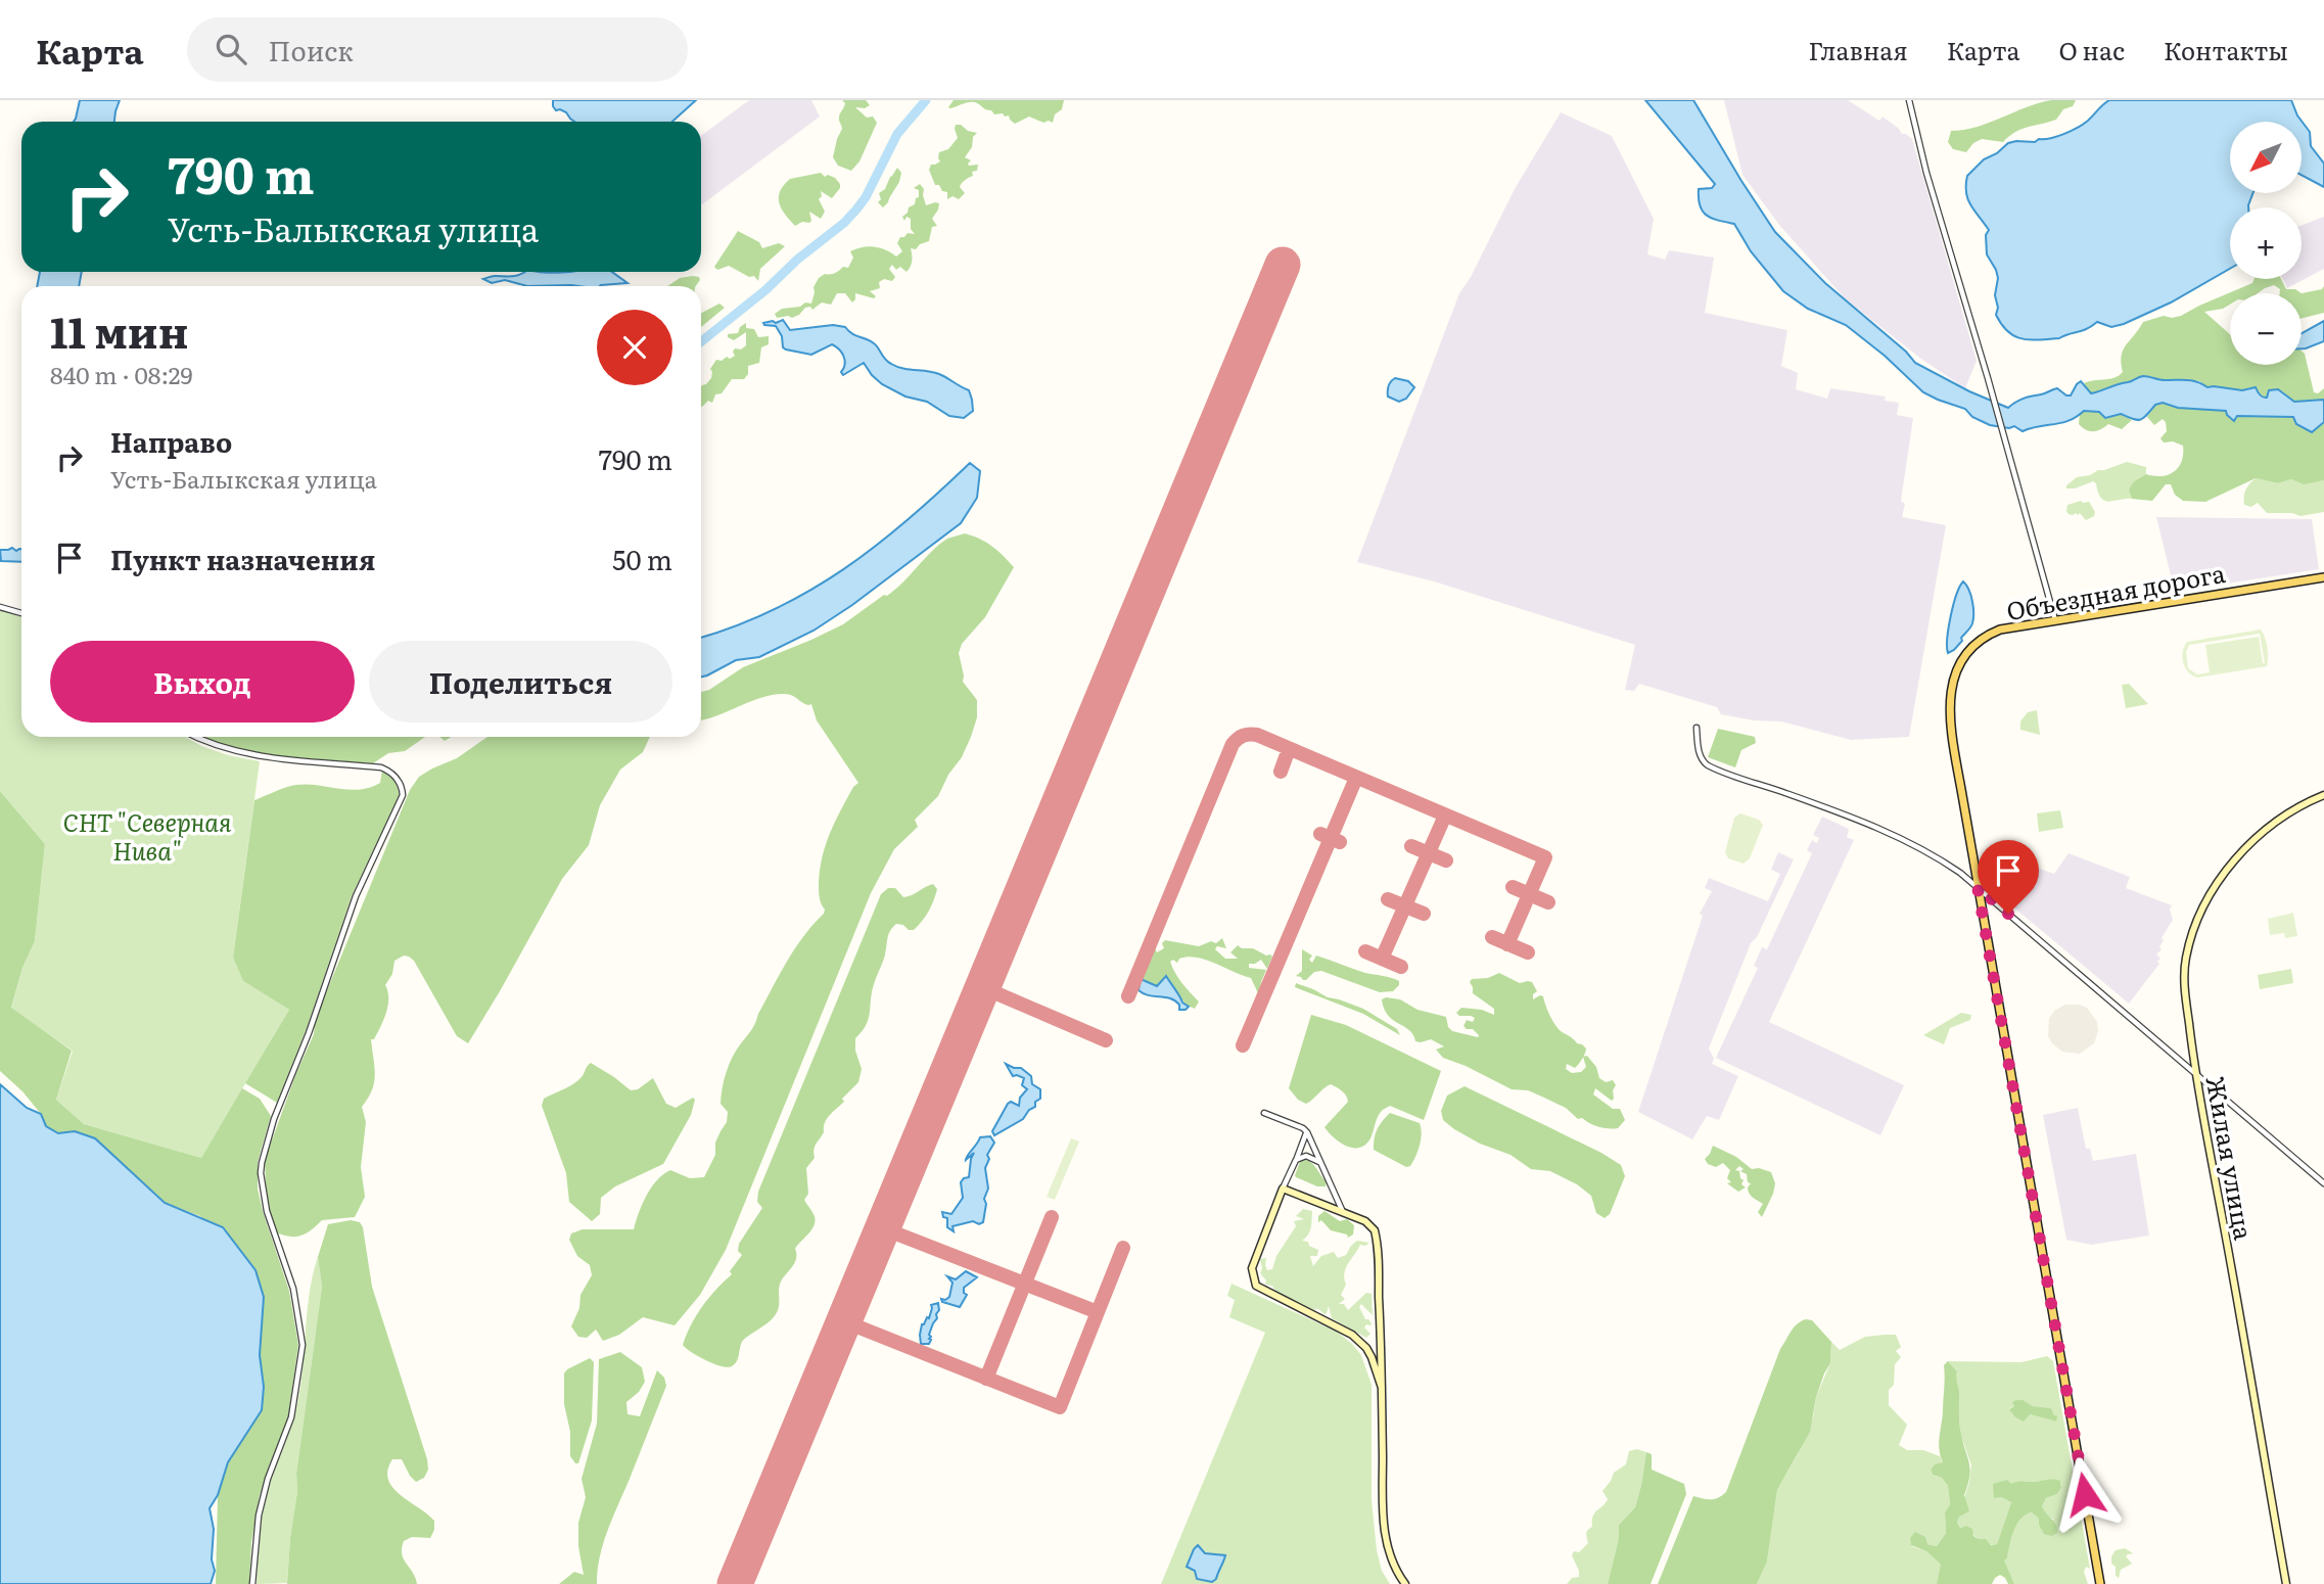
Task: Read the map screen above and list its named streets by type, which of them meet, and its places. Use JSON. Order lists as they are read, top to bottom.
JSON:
{
  "streets": {
    "main road": ["Объездная дорога", "Жилая улица"]
  },
  "parks": ["СНТ \"Северная Нива\""],
  "north": "bottom left",
  "page": {
    "header": "Карта",
    "search": "Поиск",
    "nav": [
      "Главная",
      "Карта",
      "О нас",
      "Контакты"
    ],
    "map_buttons": ["+", "−"],
    "turn": ["790 m", "Усть-Балыкская улица"],
    "heading": ["11 мин", "840 m · 08:29"],
    "list": [
      {
        "name": "Направо",
        "note": "Усть-Балыкская улица",
        "value": "790 m"
      },
      {
        "name": "Пункт назначения",
        "value": "50 m"
      }
    ],
    "buttons": ["Выход", "Поделиться"]
  }
}
